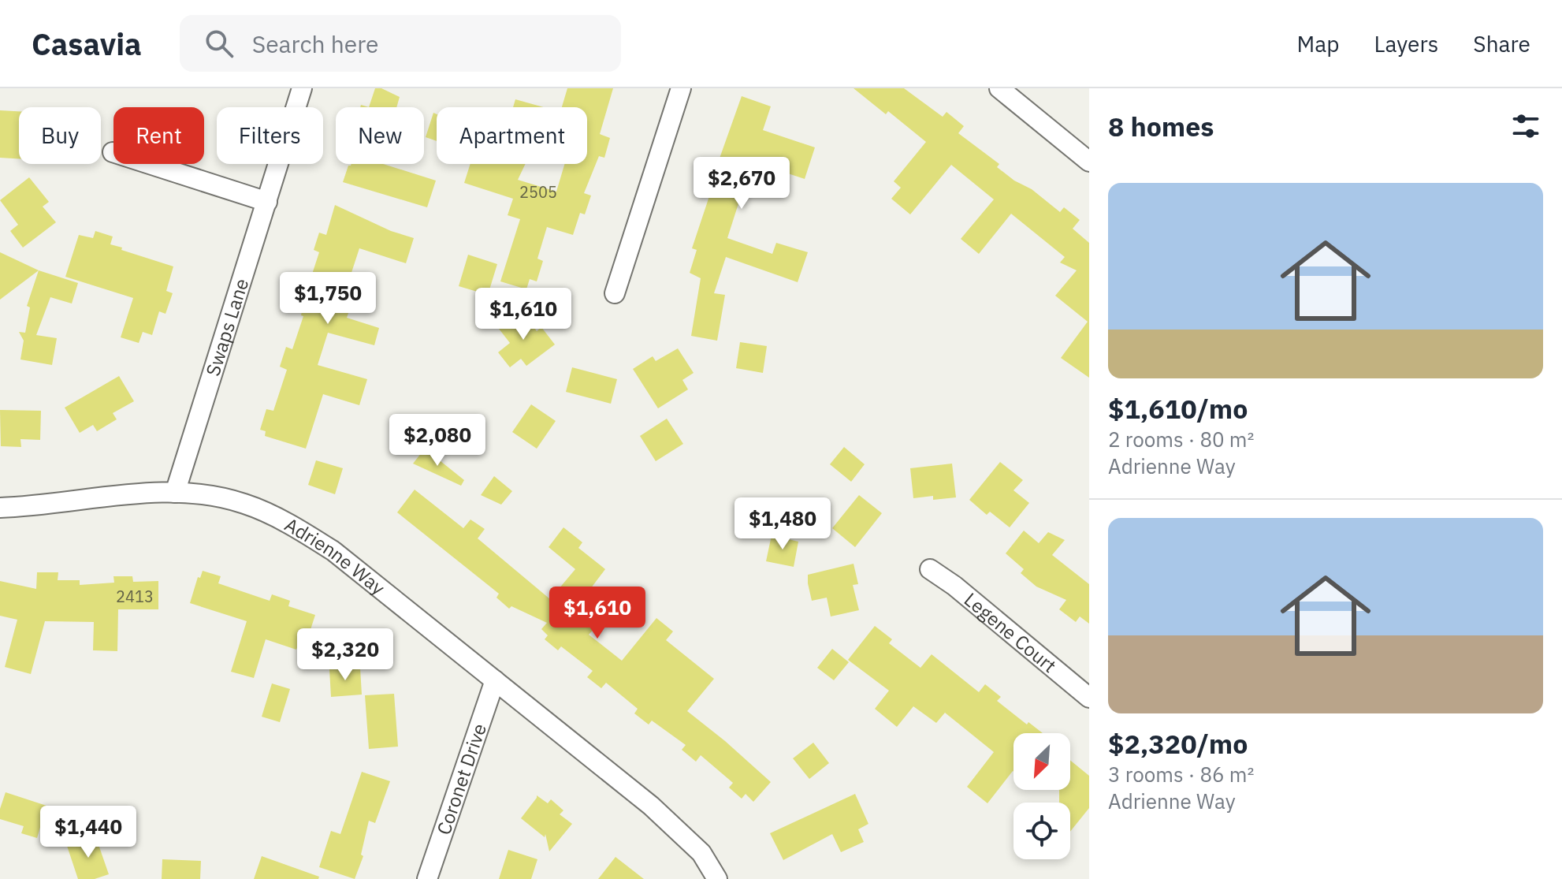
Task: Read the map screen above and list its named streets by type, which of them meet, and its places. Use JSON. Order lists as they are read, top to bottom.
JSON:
{
  "streets": {
    "street": [
      "Swaps Lane",
      "Adrienne Way",
      "Legene Court",
      "Coronet Drive"
    ]
  },
  "crossings": [
    ["Swaps Lane", "Adrienne Way"],
    ["Adrienne Way", "Coronet Drive"]
  ],
  "house_numbers": ["2505", "2413"],
  "north": "bottom left",
  "page": {
    "header": "Casavia",
    "search": "Search here",
    "nav": ["Map", "Layers", "Share"],
    "heading": "8 homes",
    "chip": [
      "Buy",
      "Rent",
      "Filters",
      "New",
      "Apartment"
    ],
    "price": [
      "$2,670",
      "$1,750",
      "$1,610",
      "$2,080",
      "$1,480",
      "$1,610",
      "$2,320",
      "$1,440"
    ],
    "list": [
      {
        "name": "$1,610/mo",
        "note": "2 rooms · 80 m² · Adrienne Way"
      },
      {
        "name": "$2,320/mo",
        "note": "3 rooms · 86 m² · Adrienne Way"
      }
    ]
  }
}
